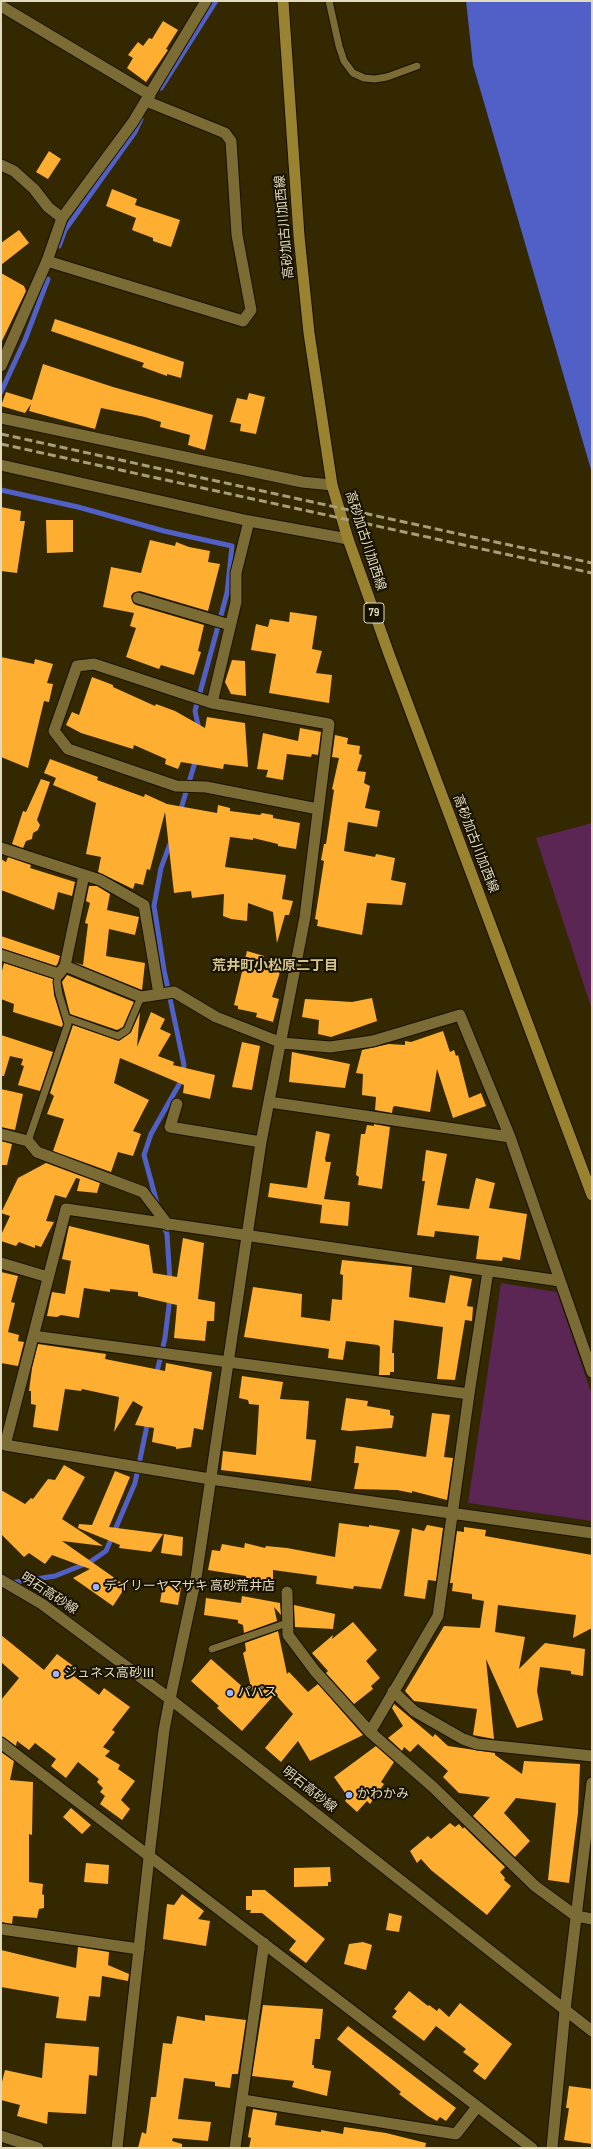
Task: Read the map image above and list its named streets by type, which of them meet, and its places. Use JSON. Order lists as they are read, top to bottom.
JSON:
{
  "streets": {
    "main road": ["高砂加古川加西線", "79"],
    "street": ["明石高砂線"]
  },
  "districts": ["荒井町小松原二丁目"],
  "places": [
    "デイリーヤマザキ 高砂荒井店",
    "ジュネス高砂Ⅲ",
    "パパス",
    "かわかみ"
  ]
}
